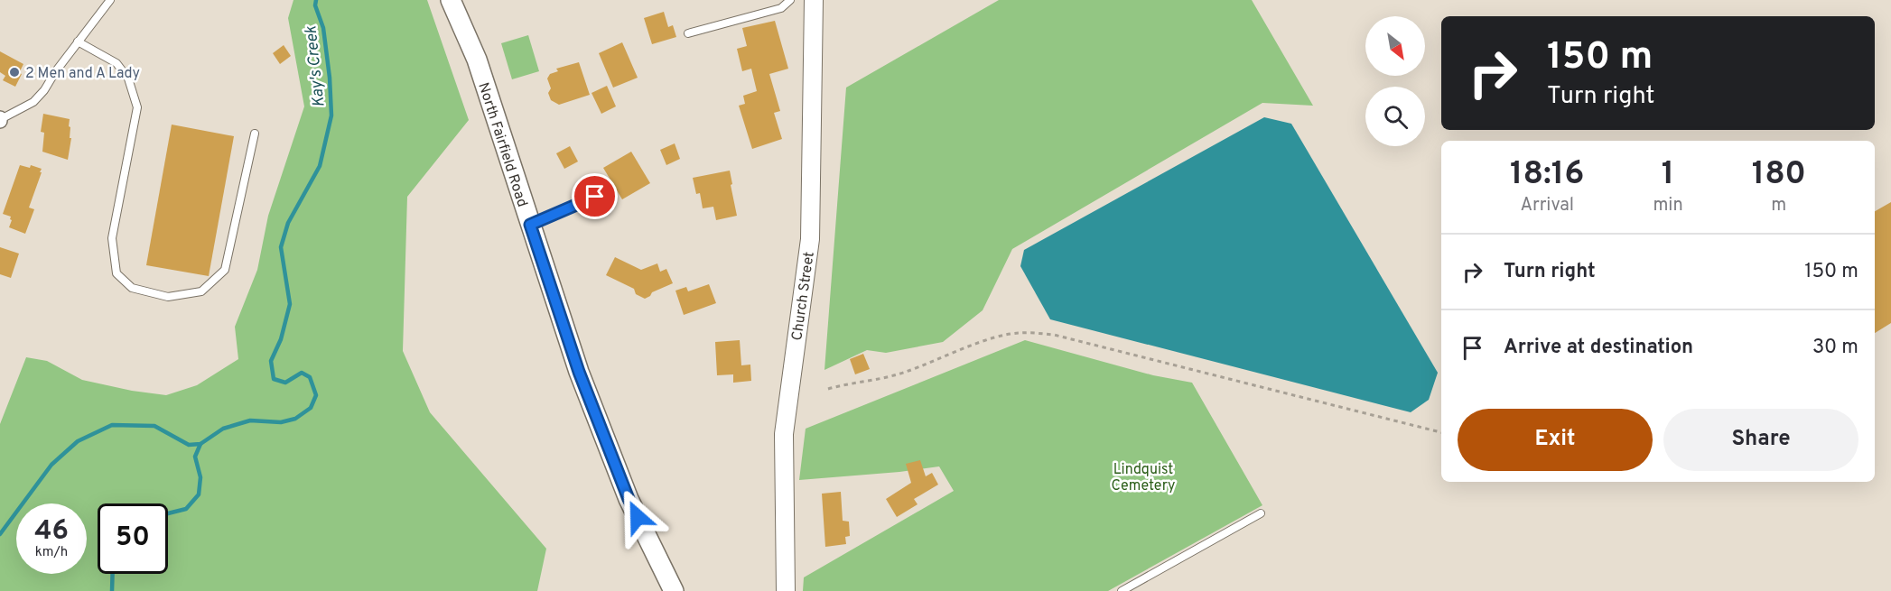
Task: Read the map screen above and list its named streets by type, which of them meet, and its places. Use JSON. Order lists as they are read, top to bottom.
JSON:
{
  "streets": {
    "main road": ["North Fairfield Road"],
    "street": ["Church Street"]
  },
  "water": ["Kay's Creek"],
  "parks": ["Lindquist Cemetery"],
  "places": ["2 Men and A Lady"],
  "north": "bottom right",
  "page": {
    "turn": ["150 m", "Turn right"],
    "eta": [
      "18:16",
      "Arrival",
      "1",
      "min",
      "180",
      "m"
    ],
    "list": [
      {
        "name": "Turn right",
        "value": "150 m"
      },
      {
        "name": "Arrive at destination",
        "value": "30 m"
      }
    ],
    "buttons": ["Exit", "Share"],
    "speed": "46 km/h",
    "limit": "50"
  }
}
